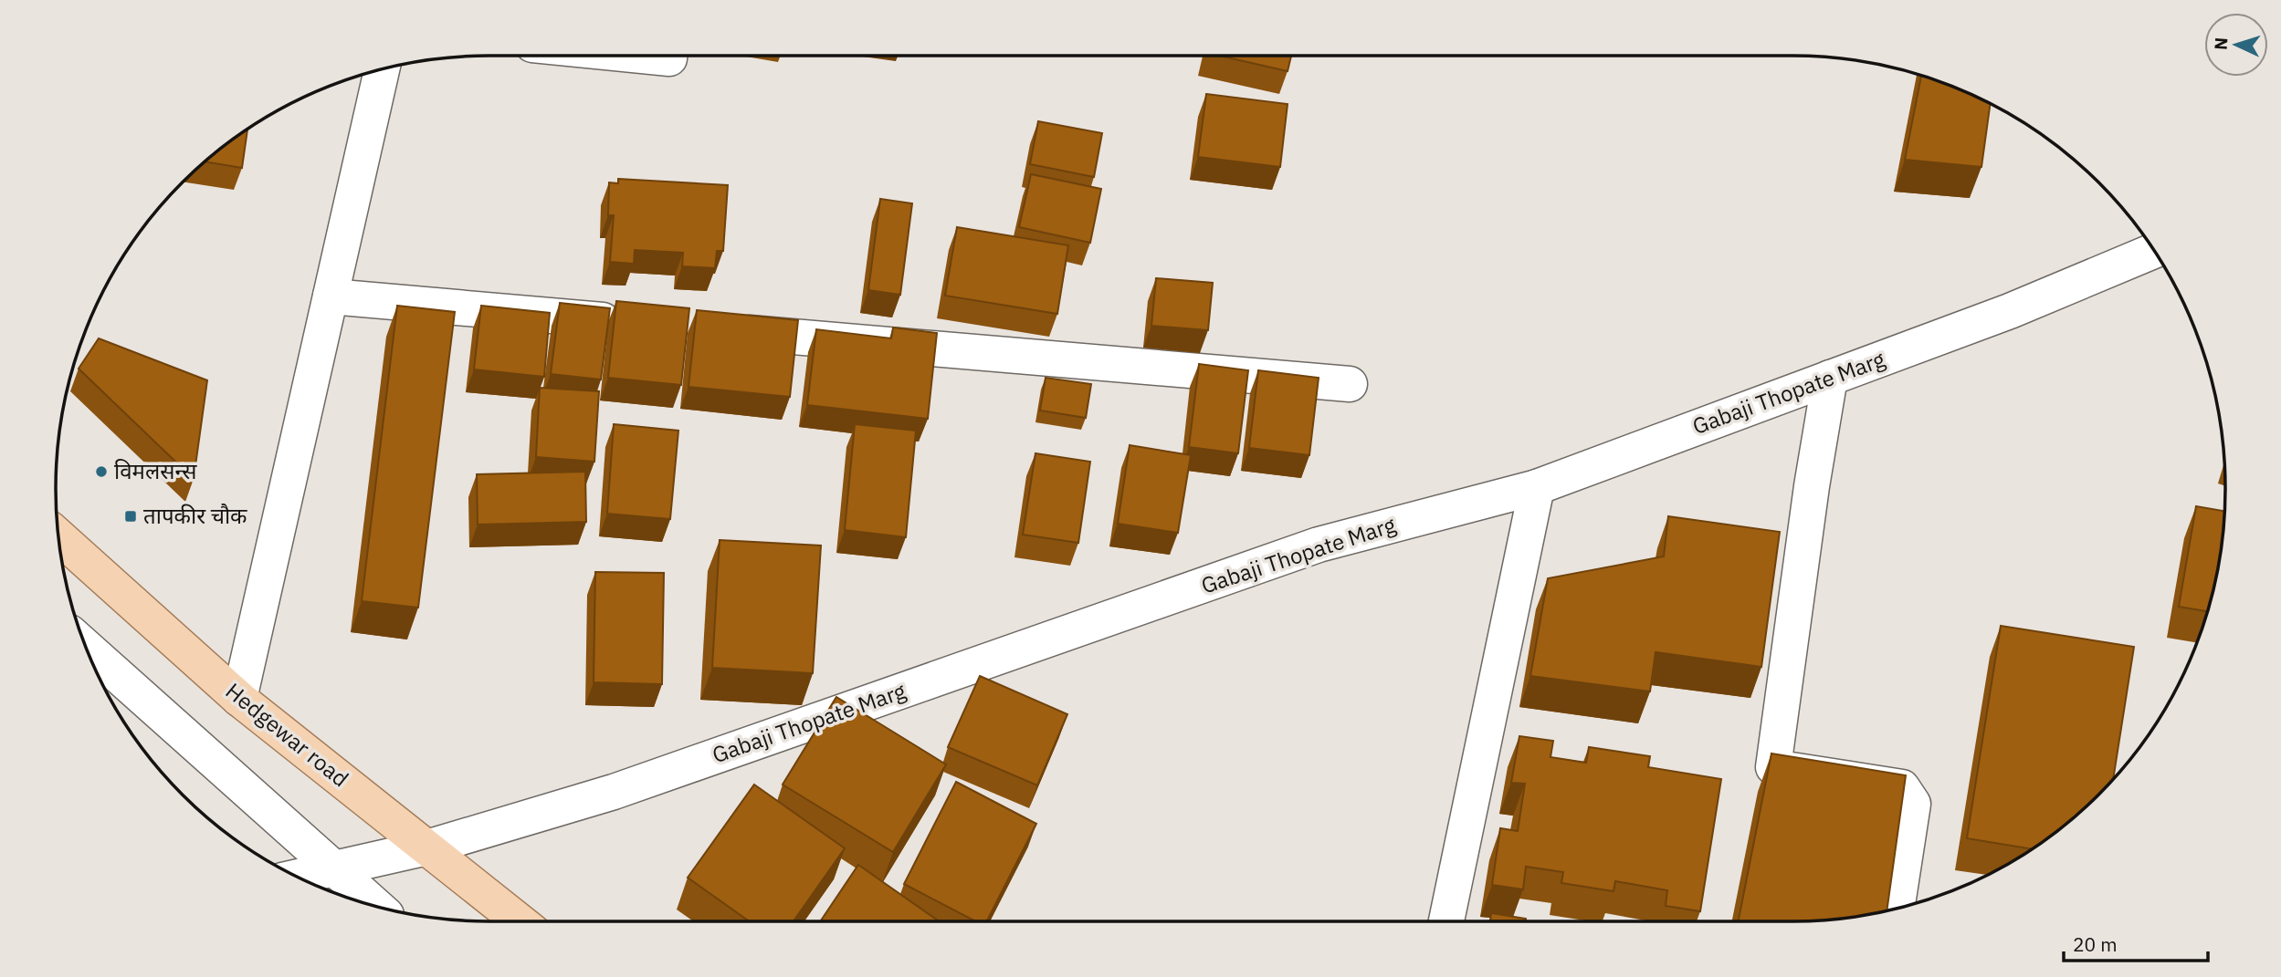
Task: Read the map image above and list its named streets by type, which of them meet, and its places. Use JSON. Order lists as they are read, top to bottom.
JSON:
{
  "streets": {
    "main road": ["Hedgewar road"],
    "street": ["Gabaji Thopate Marg"]
  },
  "crossings": [
    ["Gabaji Thopate Marg", "Hedgewar road"]
  ],
  "places": {
    "other": ["विमलसन्स"],
    "transit": ["तापकीर चौक"]
  },
  "scale_bar": "20 m",
  "north": "left"
}
